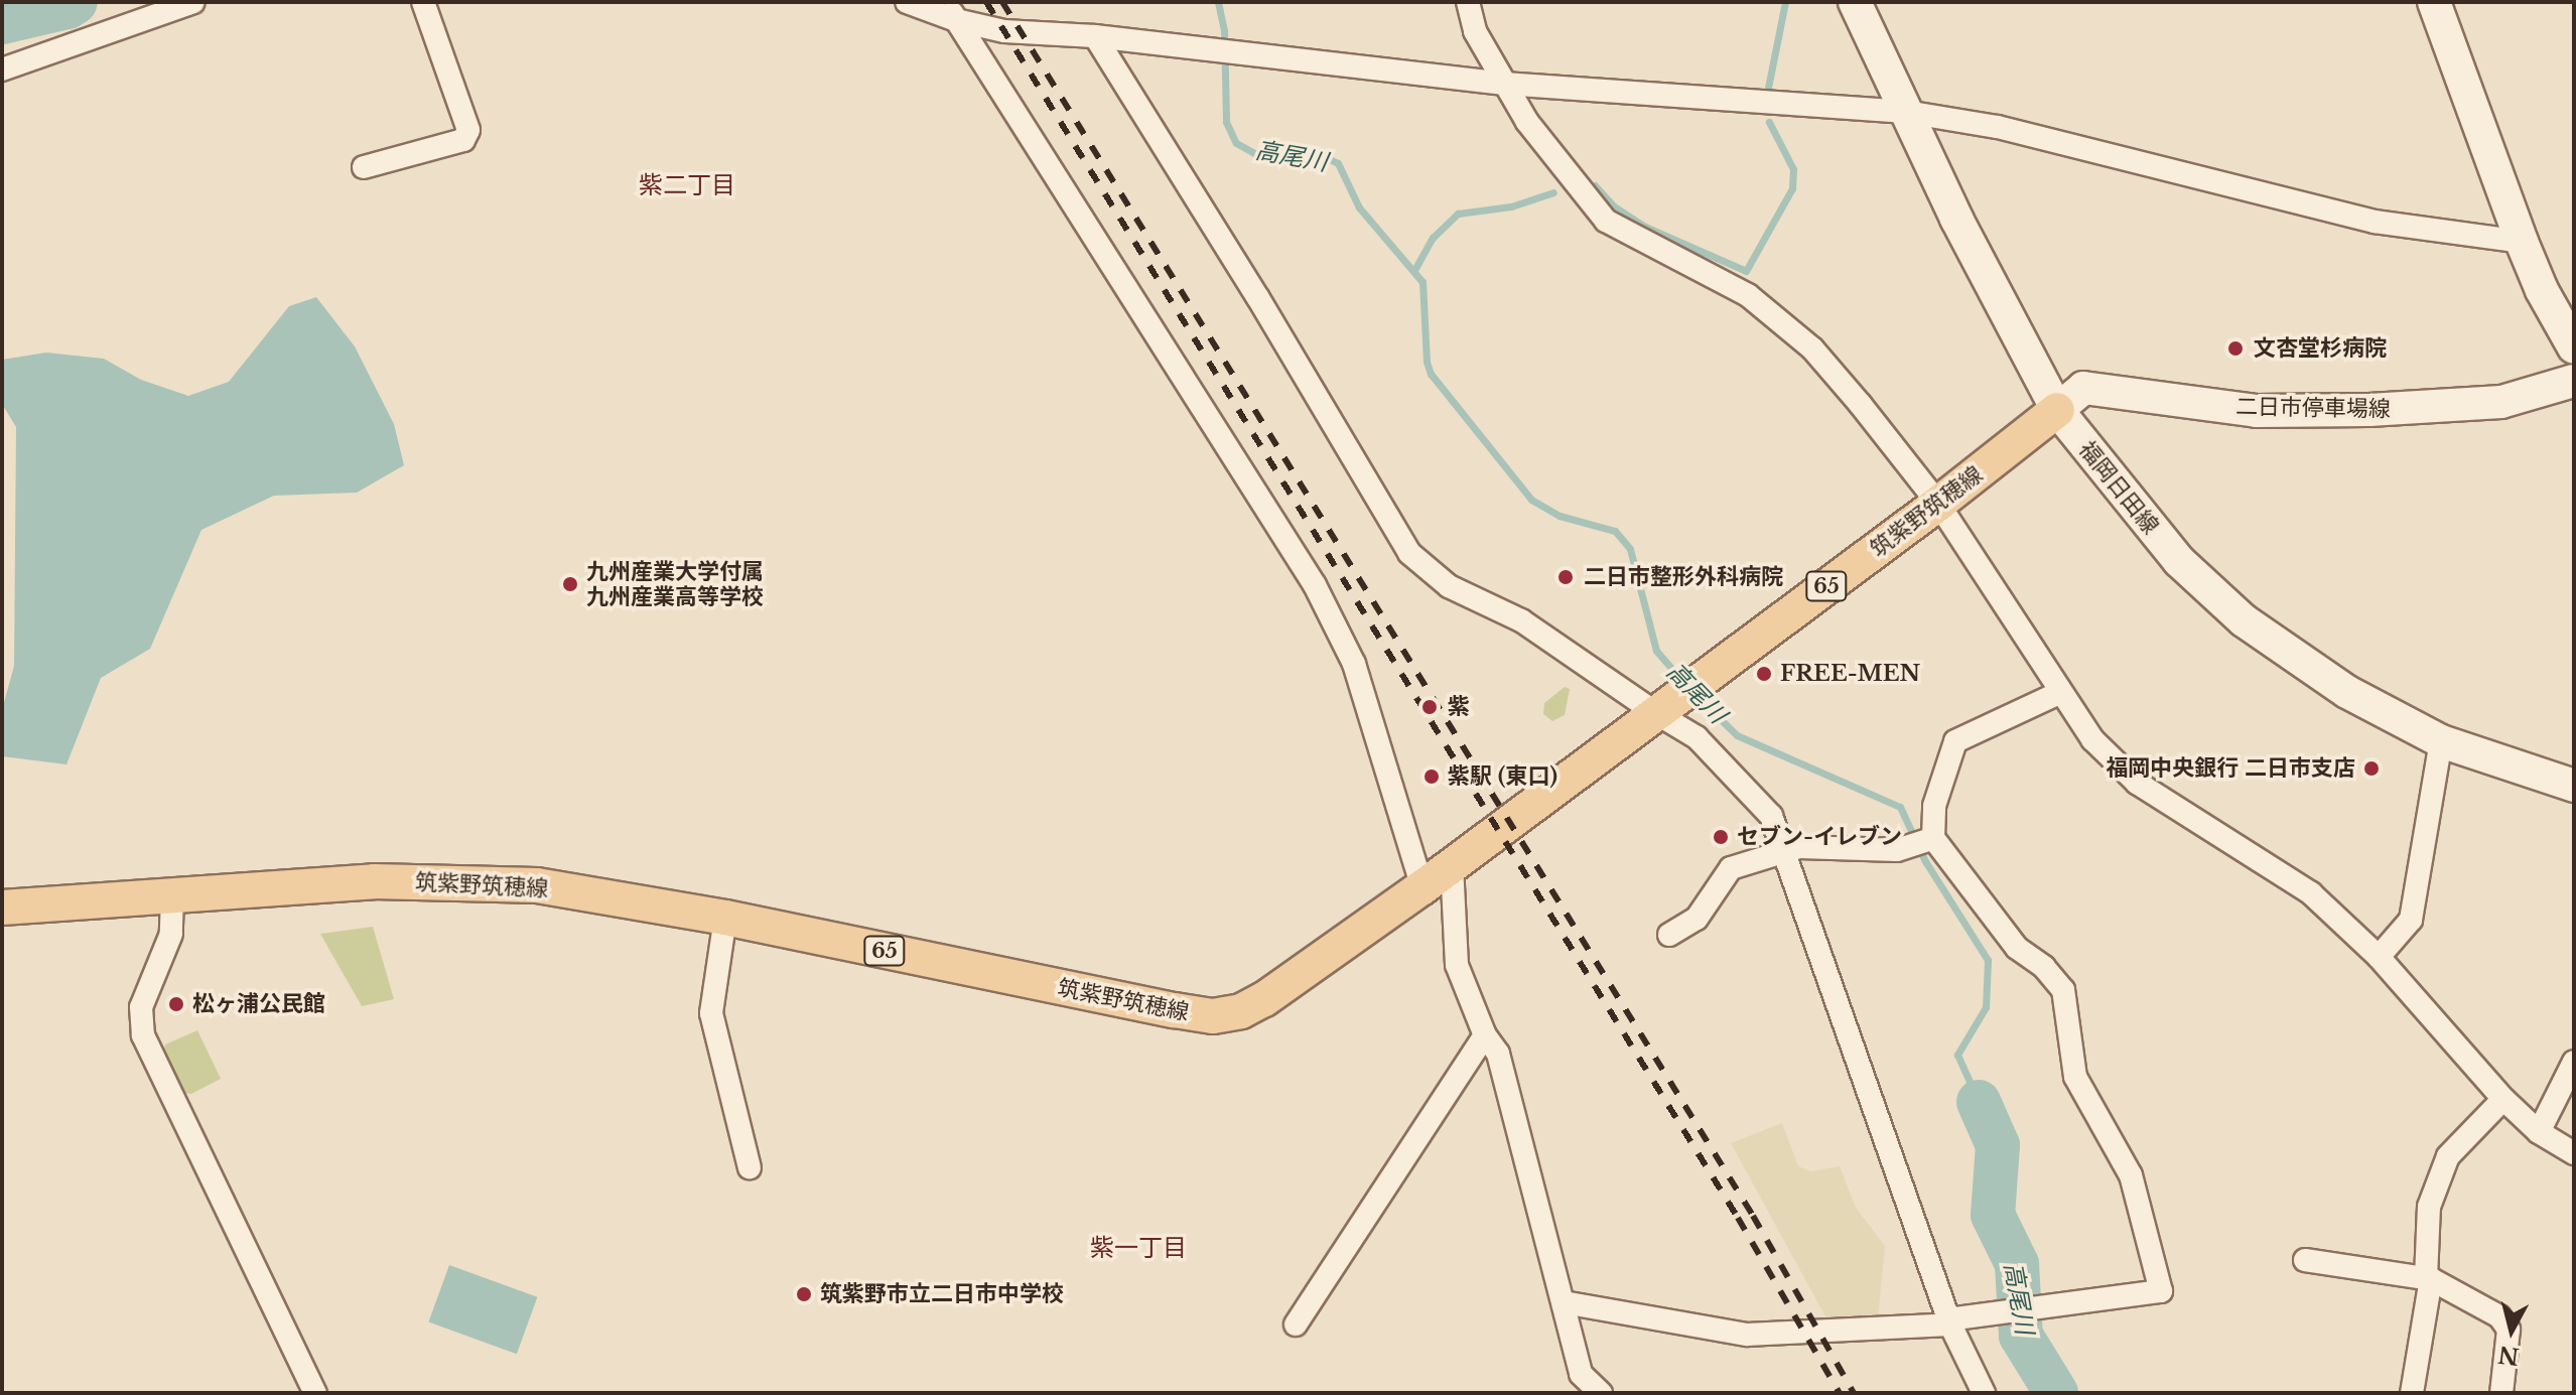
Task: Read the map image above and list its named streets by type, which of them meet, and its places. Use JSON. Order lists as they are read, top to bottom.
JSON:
{
  "streets": {
    "main road": [
      "二日市停車場線",
      "福岡日田線",
      "筑紫野筑穂線",
      "65"
    ]
  },
  "crossings": [
    ["二日市停車場線", "福岡日田線"],
    ["二日市停車場線", "筑紫野筑穂線"],
    ["福岡日田線", "筑紫野筑穂線"]
  ],
  "districts": ["紫二丁目", "紫一丁目"],
  "water": ["高尾川"],
  "places": [
    "文杏堂杉病院",
    "二日市整形外科病院",
    "九州産業大学付属 九州産業高等学校",
    "FREE-MEN",
    "紫",
    "福岡中央銀行 二日市支店",
    "紫駅 (東口)",
    "セブン-イレブン",
    "松ヶ浦公民館",
    "筑紫野市立二日市中学校"
  ],
  "north": "bottom"
}
